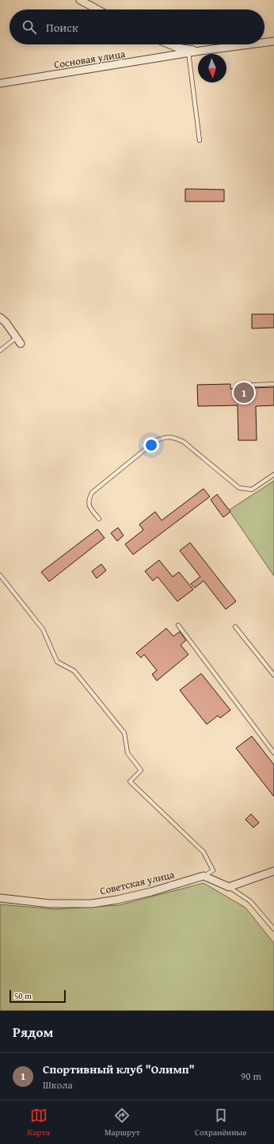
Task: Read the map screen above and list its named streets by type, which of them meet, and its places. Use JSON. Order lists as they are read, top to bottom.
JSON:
{
  "streets": {
    "street": ["Сосновая улица", "Советская улица"]
  },
  "scale_bar": "50 m",
  "north": "bottom",
  "page": {
    "search": "Поиск",
    "pins": "1",
    "scale": "50 m",
    "heading": "Рядом",
    "list": [
      {
        "mark": "1",
        "name": "Спортивный клуб \"Олимп\"",
        "note": "Школа",
        "value": "90 m"
      }
    ],
    "nav": ["Карта", "Маршрут", "Сохранённые"]
  }
}
